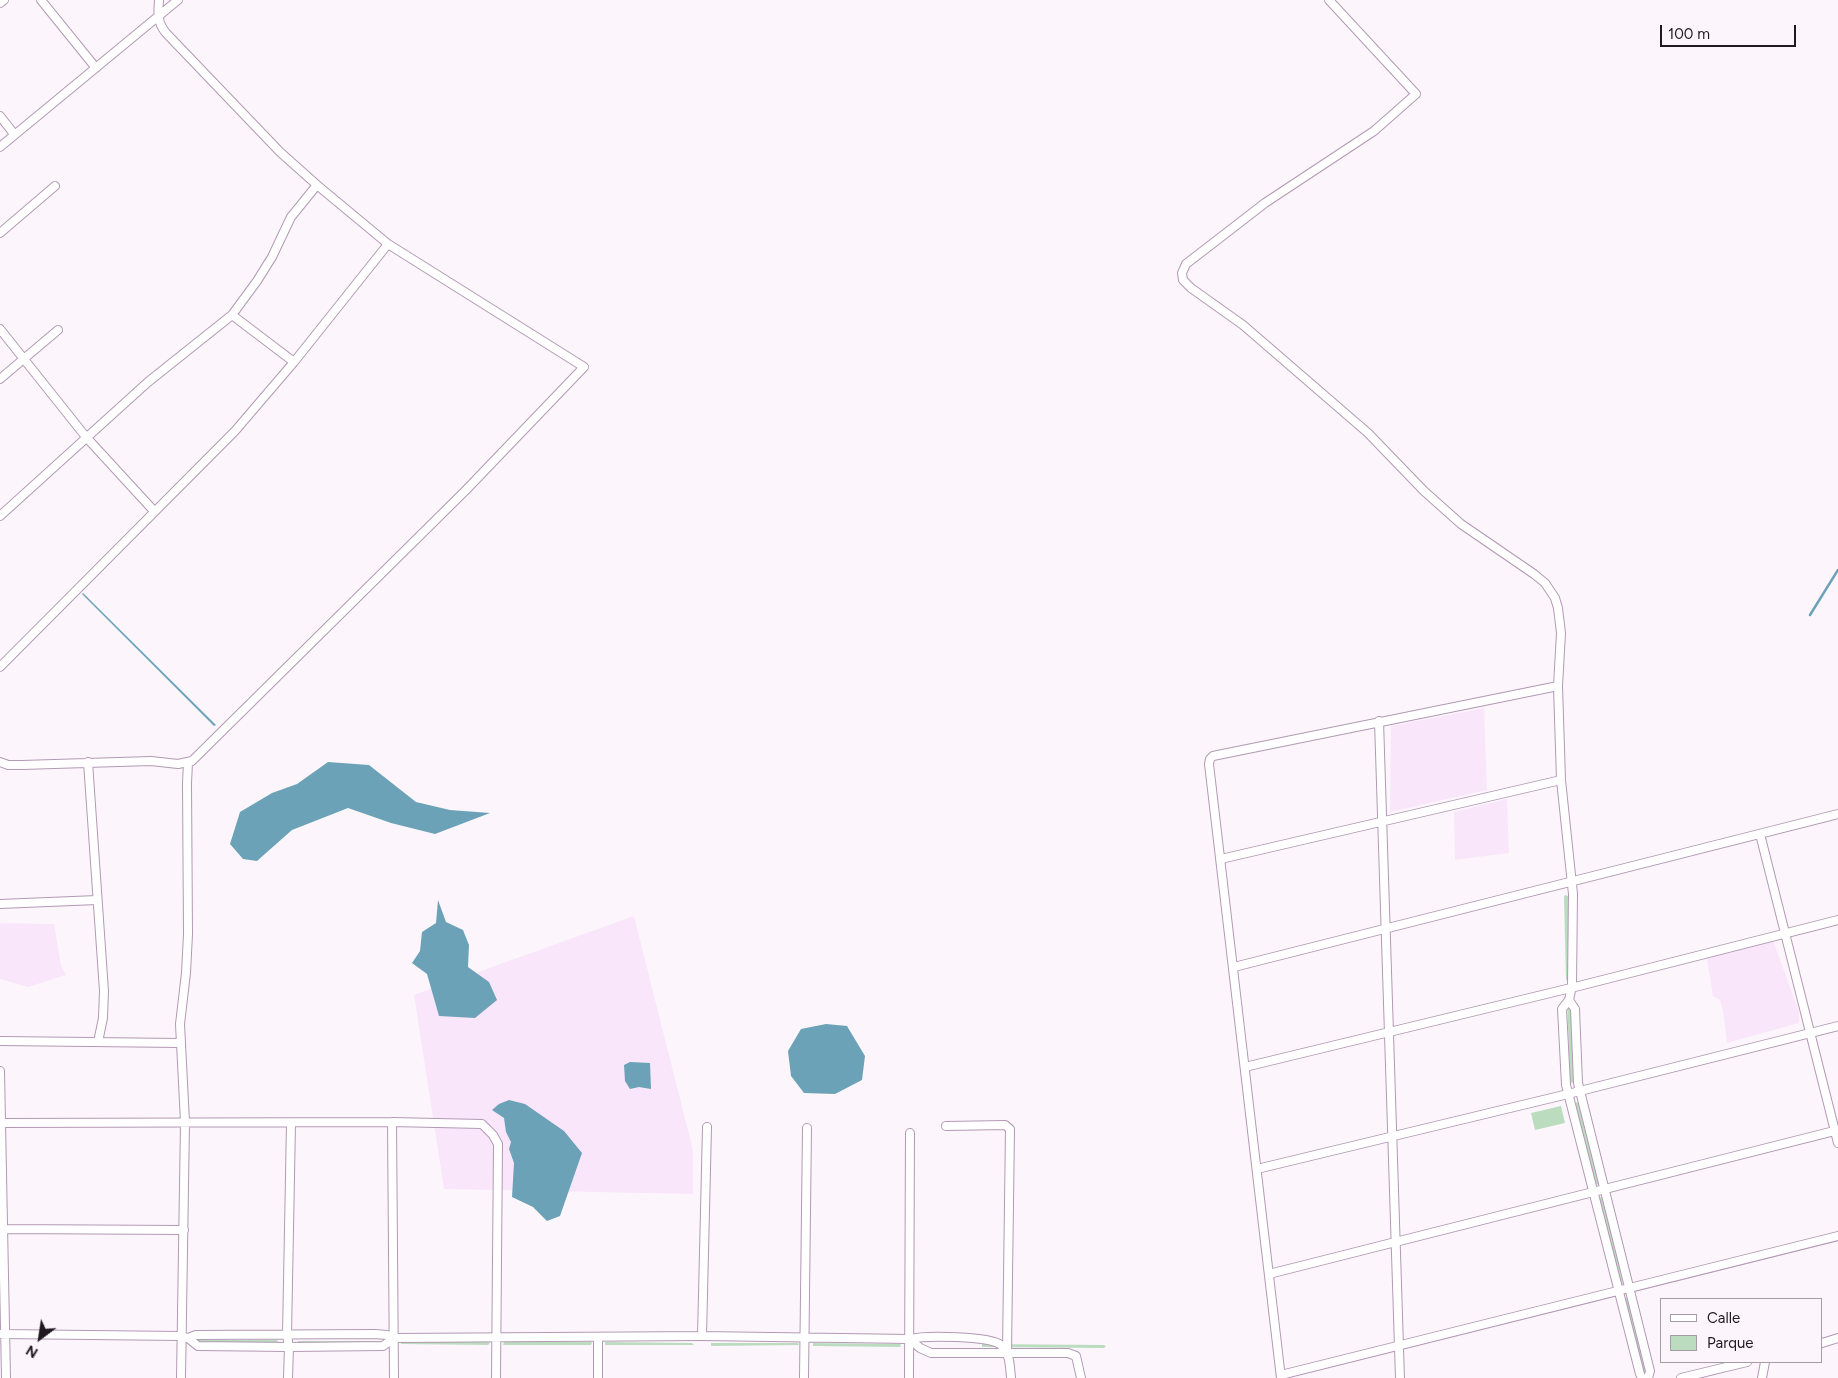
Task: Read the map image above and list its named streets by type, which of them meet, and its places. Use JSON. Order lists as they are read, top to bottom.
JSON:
{
  "legend": ["Calle", "Parque"],
  "scale_bar": "100 m",
  "north": "bottom left"
}
